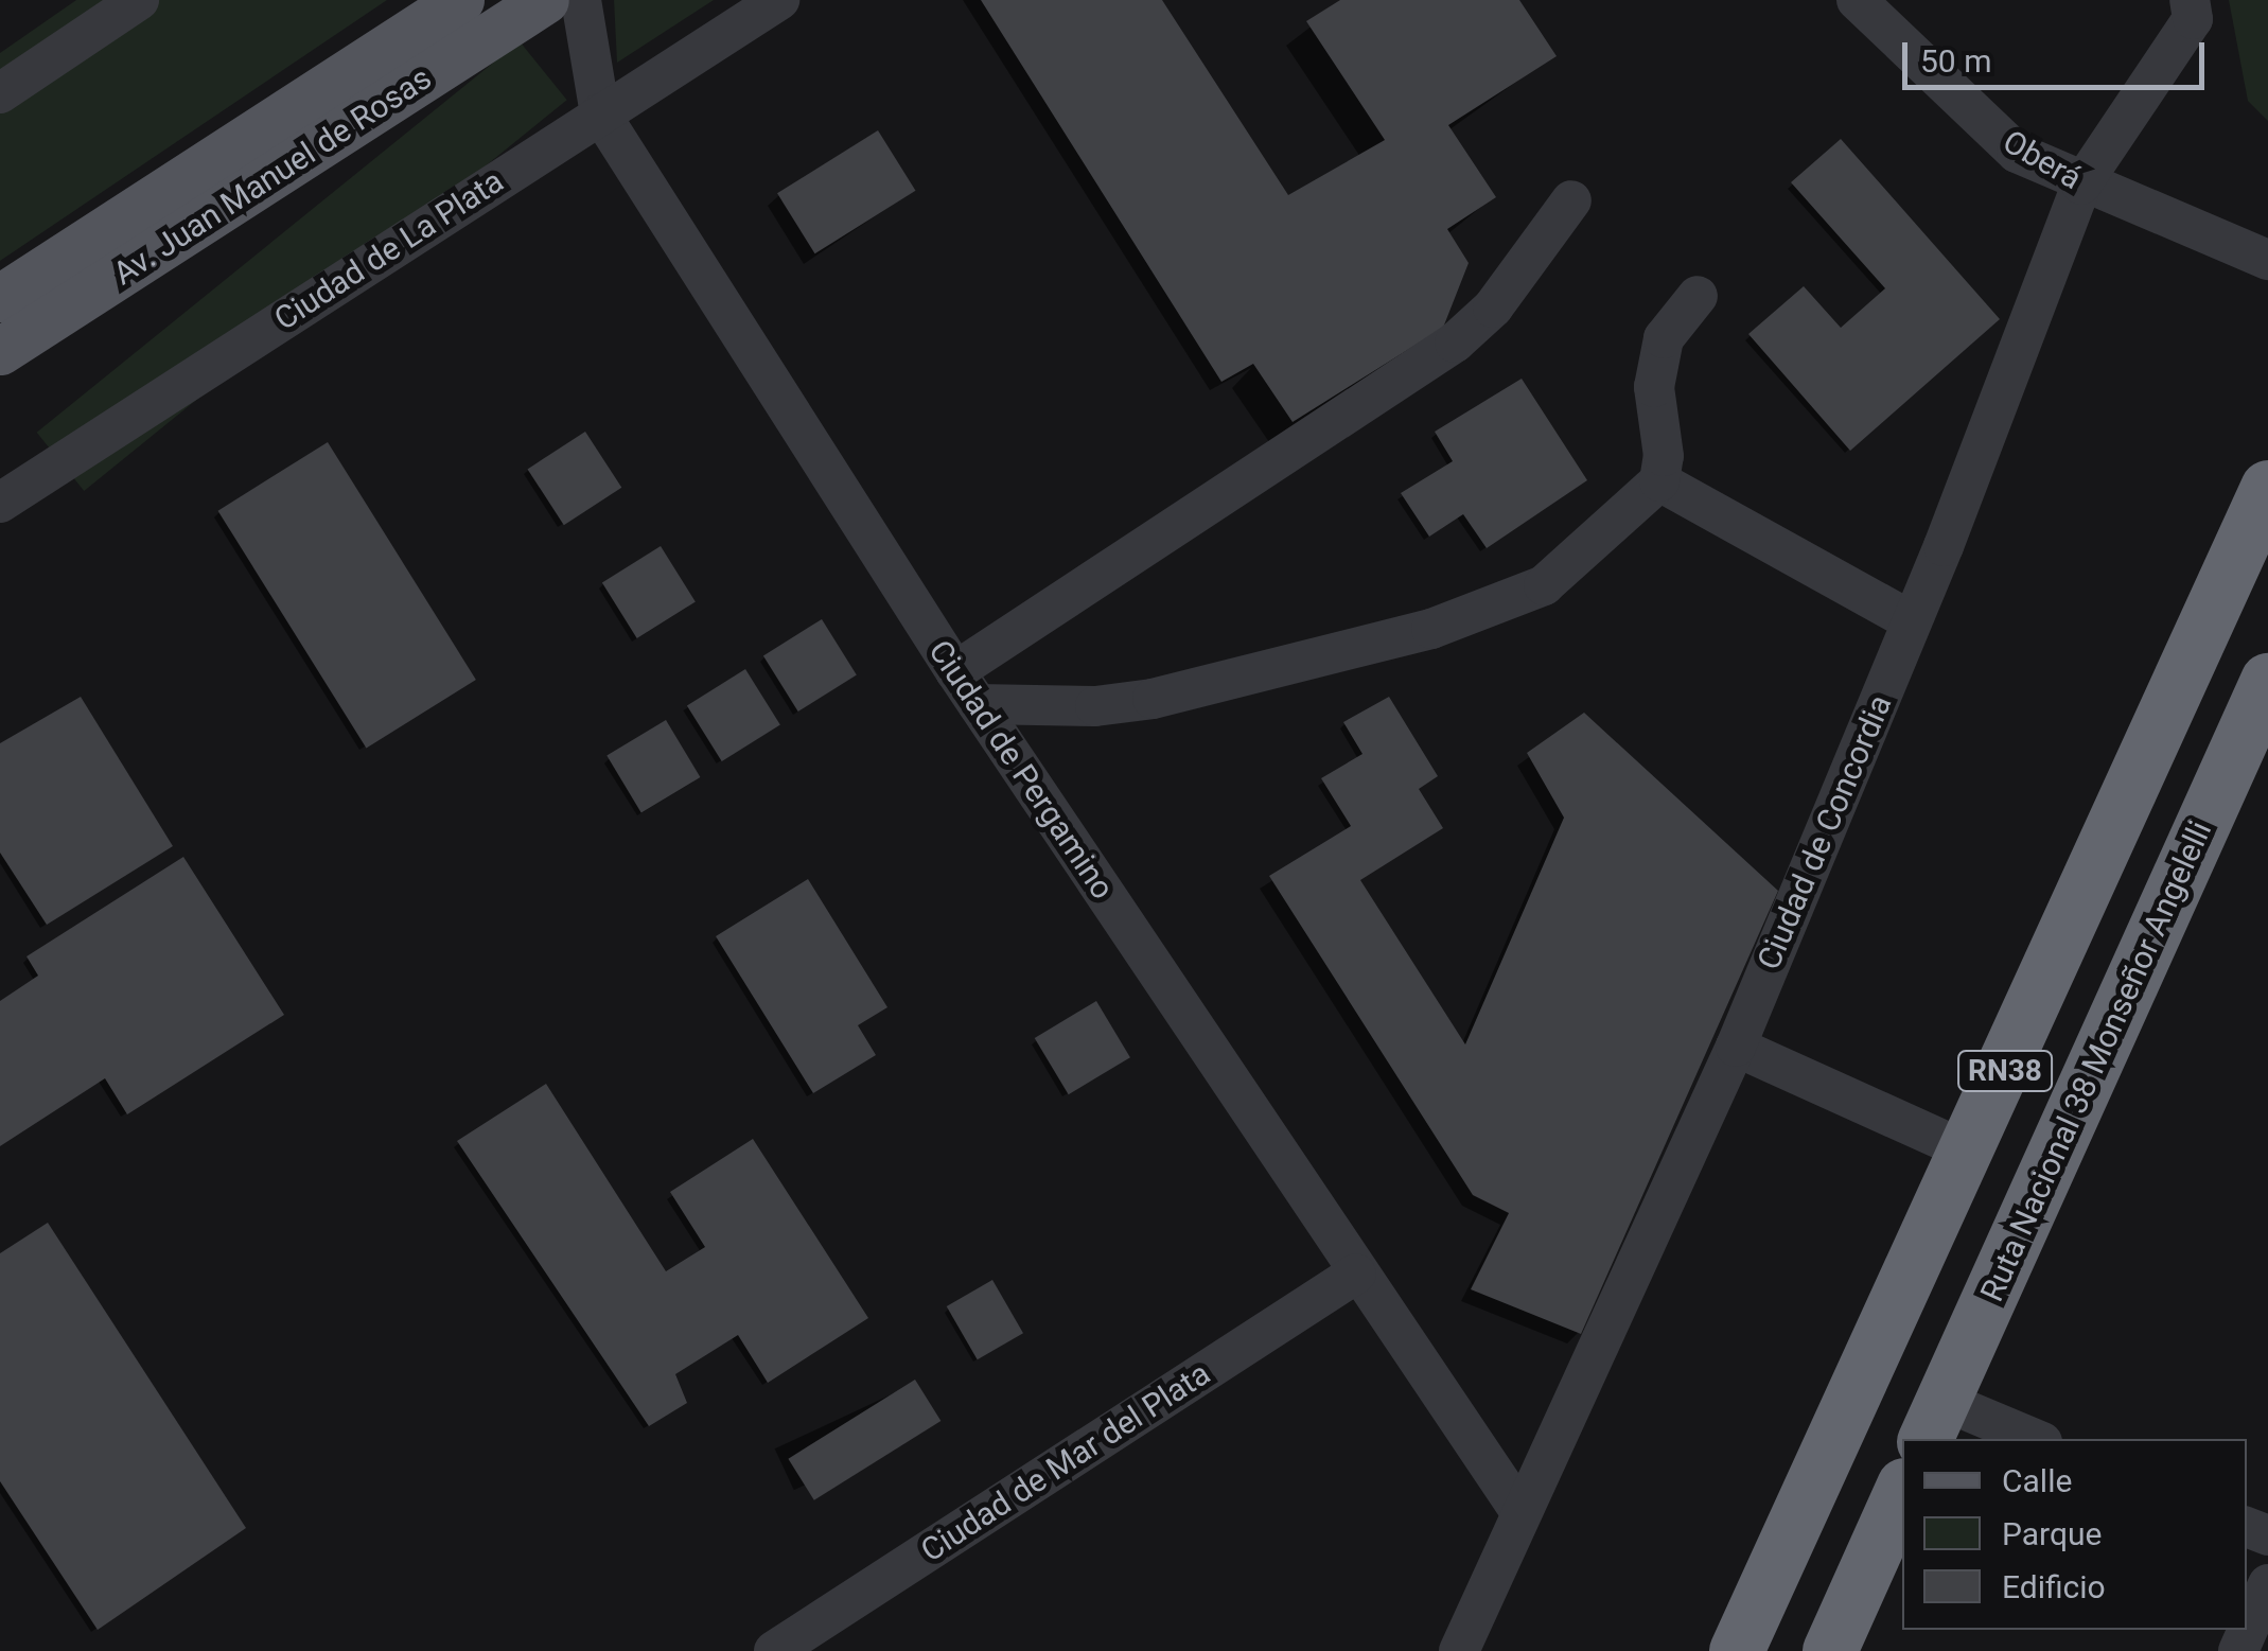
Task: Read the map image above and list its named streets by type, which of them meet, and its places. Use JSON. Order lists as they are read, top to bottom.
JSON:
{
  "streets": {
    "highway": ["Ruta Nacional 38 Monseñor Angelelli", "RN38"],
    "main road": ["Av. Juan Manuel de Rosas"],
    "street": [
      "Oberá",
      "Ciudad de La Plata",
      "Ciudad de Pergamino",
      "Ciudad de Concordia",
      "Ciudad de Mar del Plata"
    ]
  },
  "crossings": [
    ["Oberá", "Ciudad de Concordia"],
    ["Ciudad de La Plata", "Ciudad de Pergamino"],
    ["Ciudad de Pergamino", "Ciudad de Concordia"],
    ["Ciudad de Pergamino", "Ciudad de Mar del Plata"]
  ],
  "legend": ["Calle", "Parque", "Edificio"],
  "scale_bar": "50 m"
}
